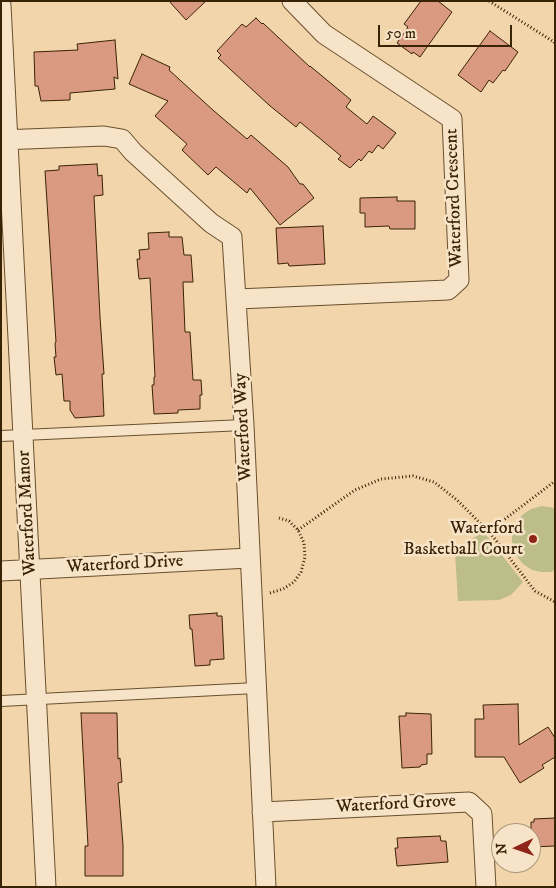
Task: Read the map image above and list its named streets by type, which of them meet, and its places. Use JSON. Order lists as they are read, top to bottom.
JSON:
{
  "streets": {
    "street": [
      "Waterford Crescent",
      "Waterford Way",
      "Waterford Manor",
      "Waterford Drive",
      "Waterford Grove"
    ]
  },
  "crossings": [
    ["Waterford Crescent", "Waterford Way"],
    ["Waterford Way", "Waterford Manor"],
    ["Waterford Way", "Waterford Drive"],
    ["Waterford Way", "Waterford Grove"],
    ["Waterford Manor", "Waterford Drive"]
  ],
  "places": ["Waterford Basketball Court"],
  "scale_bar": "50 m",
  "north": "left"
}
